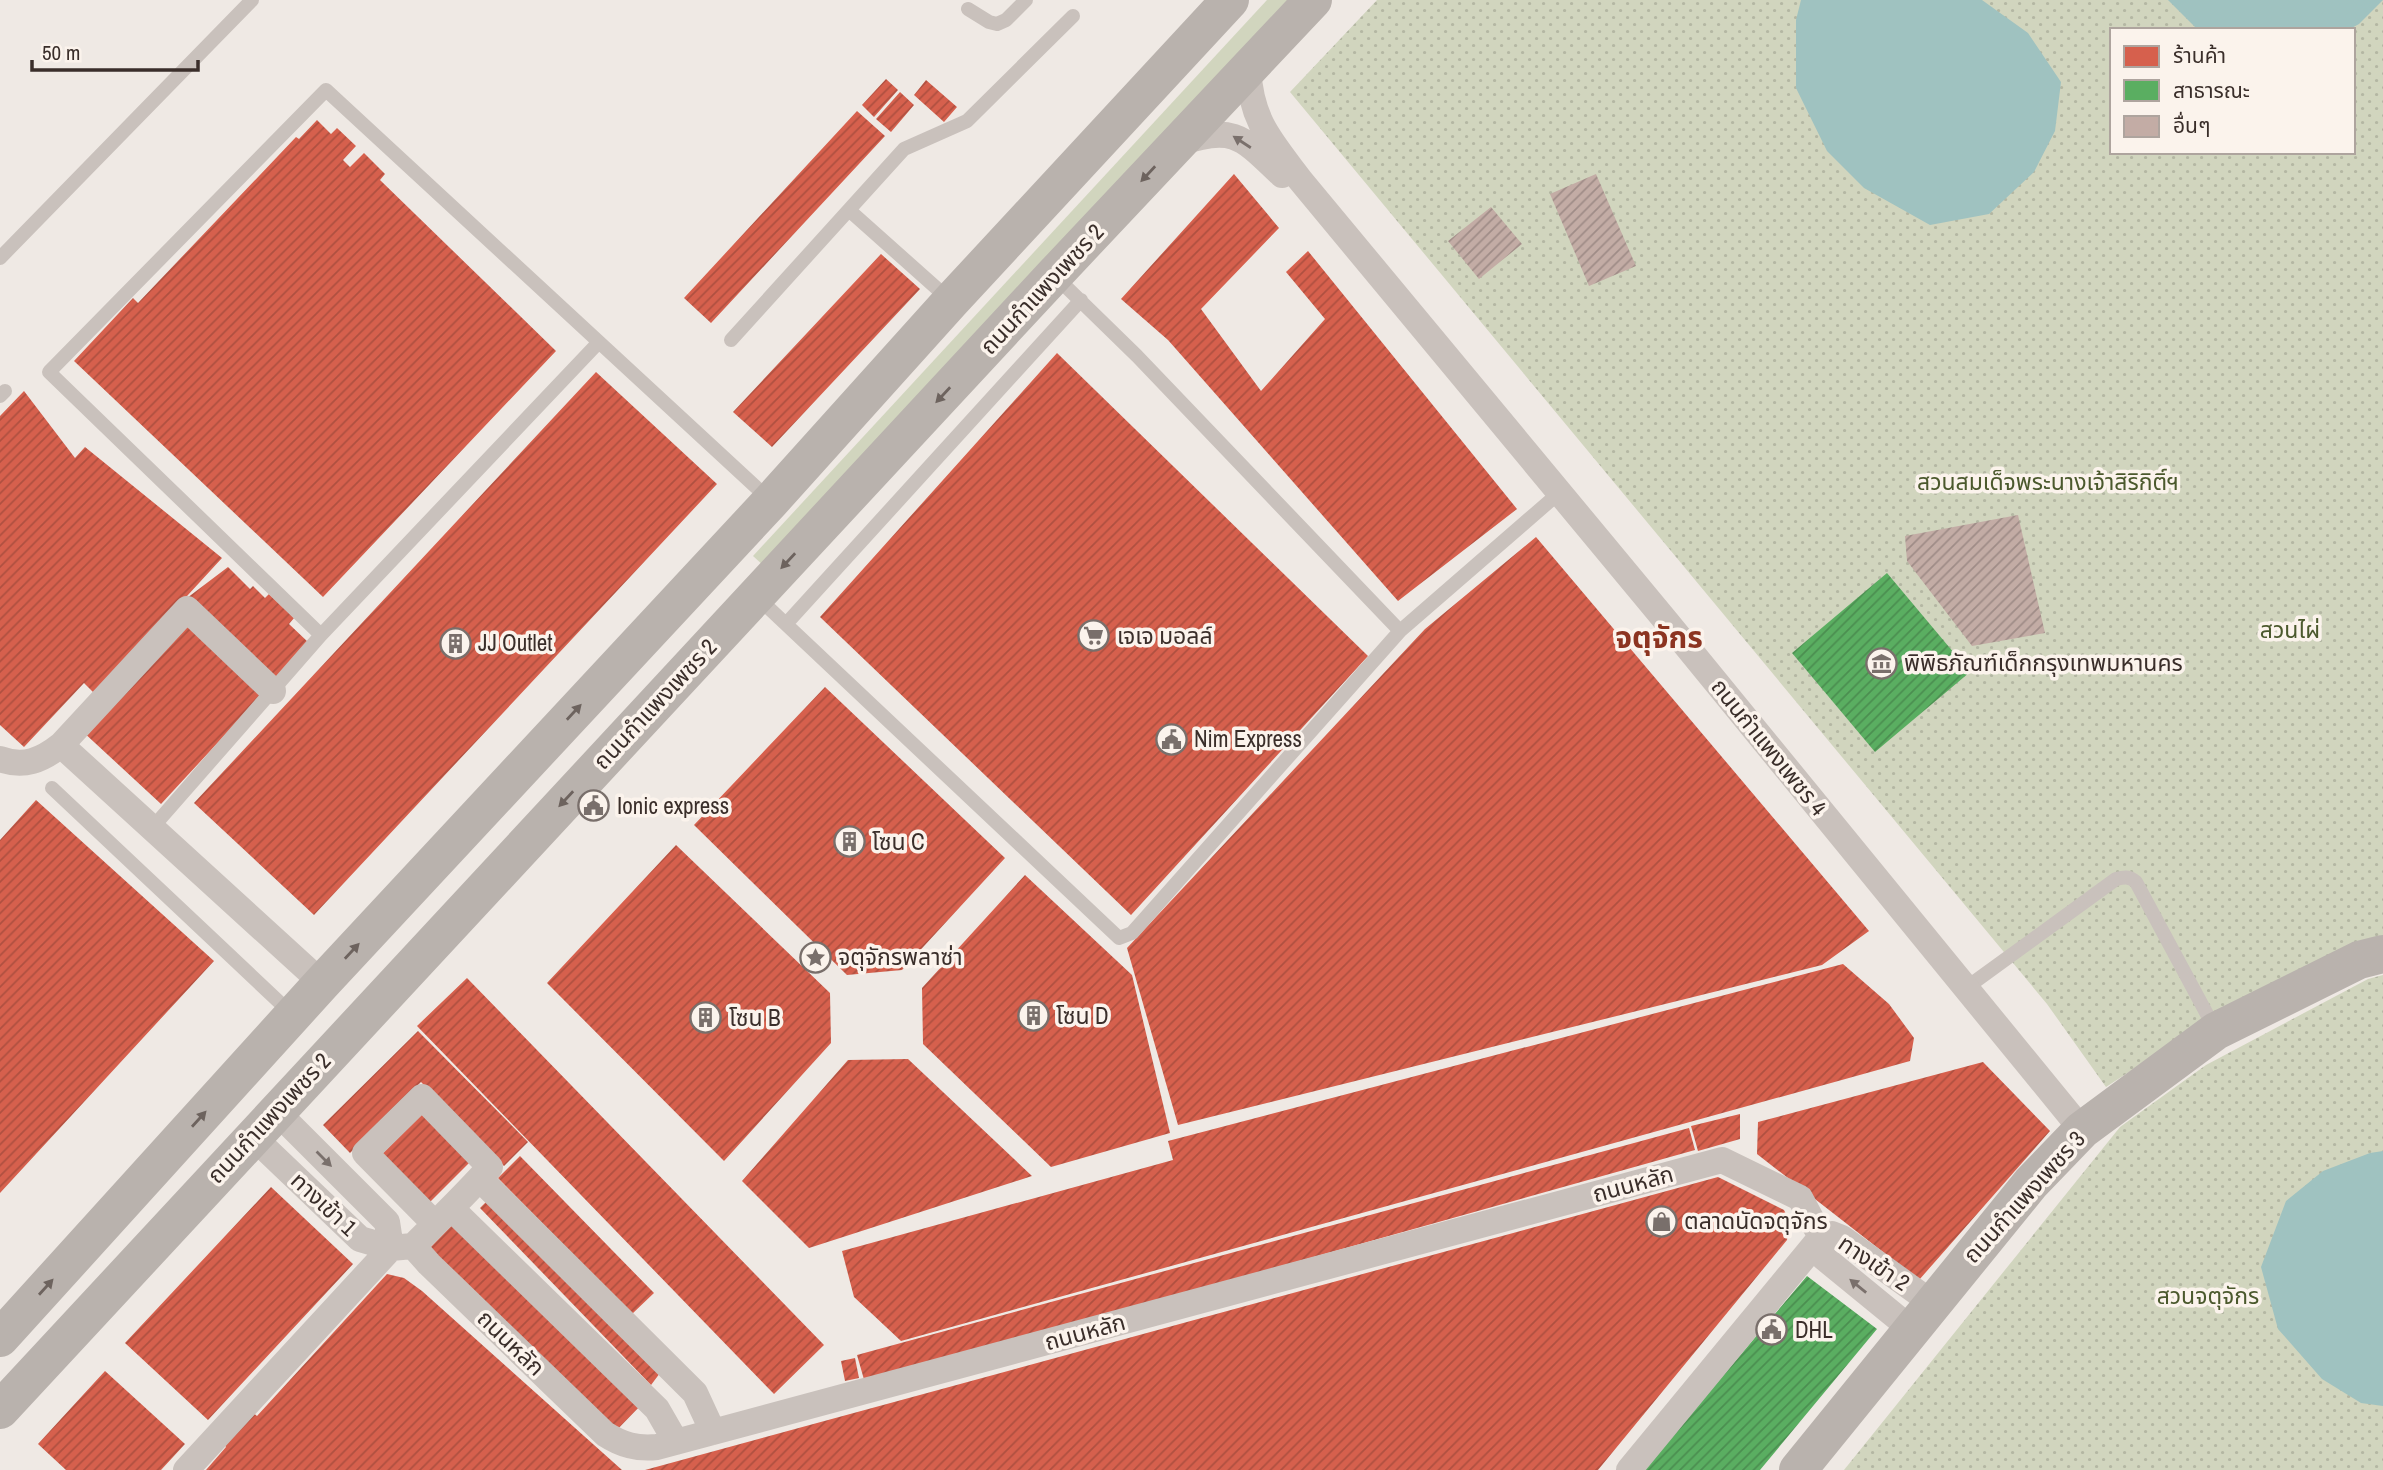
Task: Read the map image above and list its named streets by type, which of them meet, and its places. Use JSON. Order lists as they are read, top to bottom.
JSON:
{
  "streets": {
    "main road": ["ถนนกำแพงเพชร 2", "ถนนกำแพงเพชร 3"],
    "street": [
      "ถนนกำแพงเพชร 4",
      "ถนนหลัก",
      "ทางเข้า 1",
      "ทางเข้า 2"
    ]
  },
  "crossings": [
    ["ถนนกำแพงเพชร 2", "ถนนกำแพงเพชร 4"],
    ["ถนนกำแพงเพชร 2", "ทางเข้า 1"],
    ["ถนนกำแพงเพชร 4", "ถนนกำแพงเพชร 3"],
    ["ถนนหลัก", "ทางเข้า 1"],
    ["ถนนหลัก", "ทางเข้า 2"],
    ["ถนนกำแพงเพชร 3", "ทางเข้า 2"]
  ],
  "districts": ["จตุจักร"],
  "parks": ["สวนสมเด็จพระนางเจ้าสิริกิติ์ฯ", "สวนไผ่", "สวนจตุจักร"],
  "places": {
    "supermarket": ["เจเจ มอลล์"],
    "building": [
      "JJ Outlet",
      "โซน C",
      "โซน D",
      "โซน B"
    ],
    "museum": ["พิพิธภัณฑ์เด็กกรุงเทพมหานคร"],
    "public building": ["Nim Express", "Ionic express", "DHL"],
    "place": ["จตุจักรพลาซ่า"],
    "shop": ["ตลาดนัดจตุจักร"]
  },
  "legend": ["ร้านค้า", "สาธารณะ", "อื่นๆ"],
  "scale_bar": "50 m"
}
